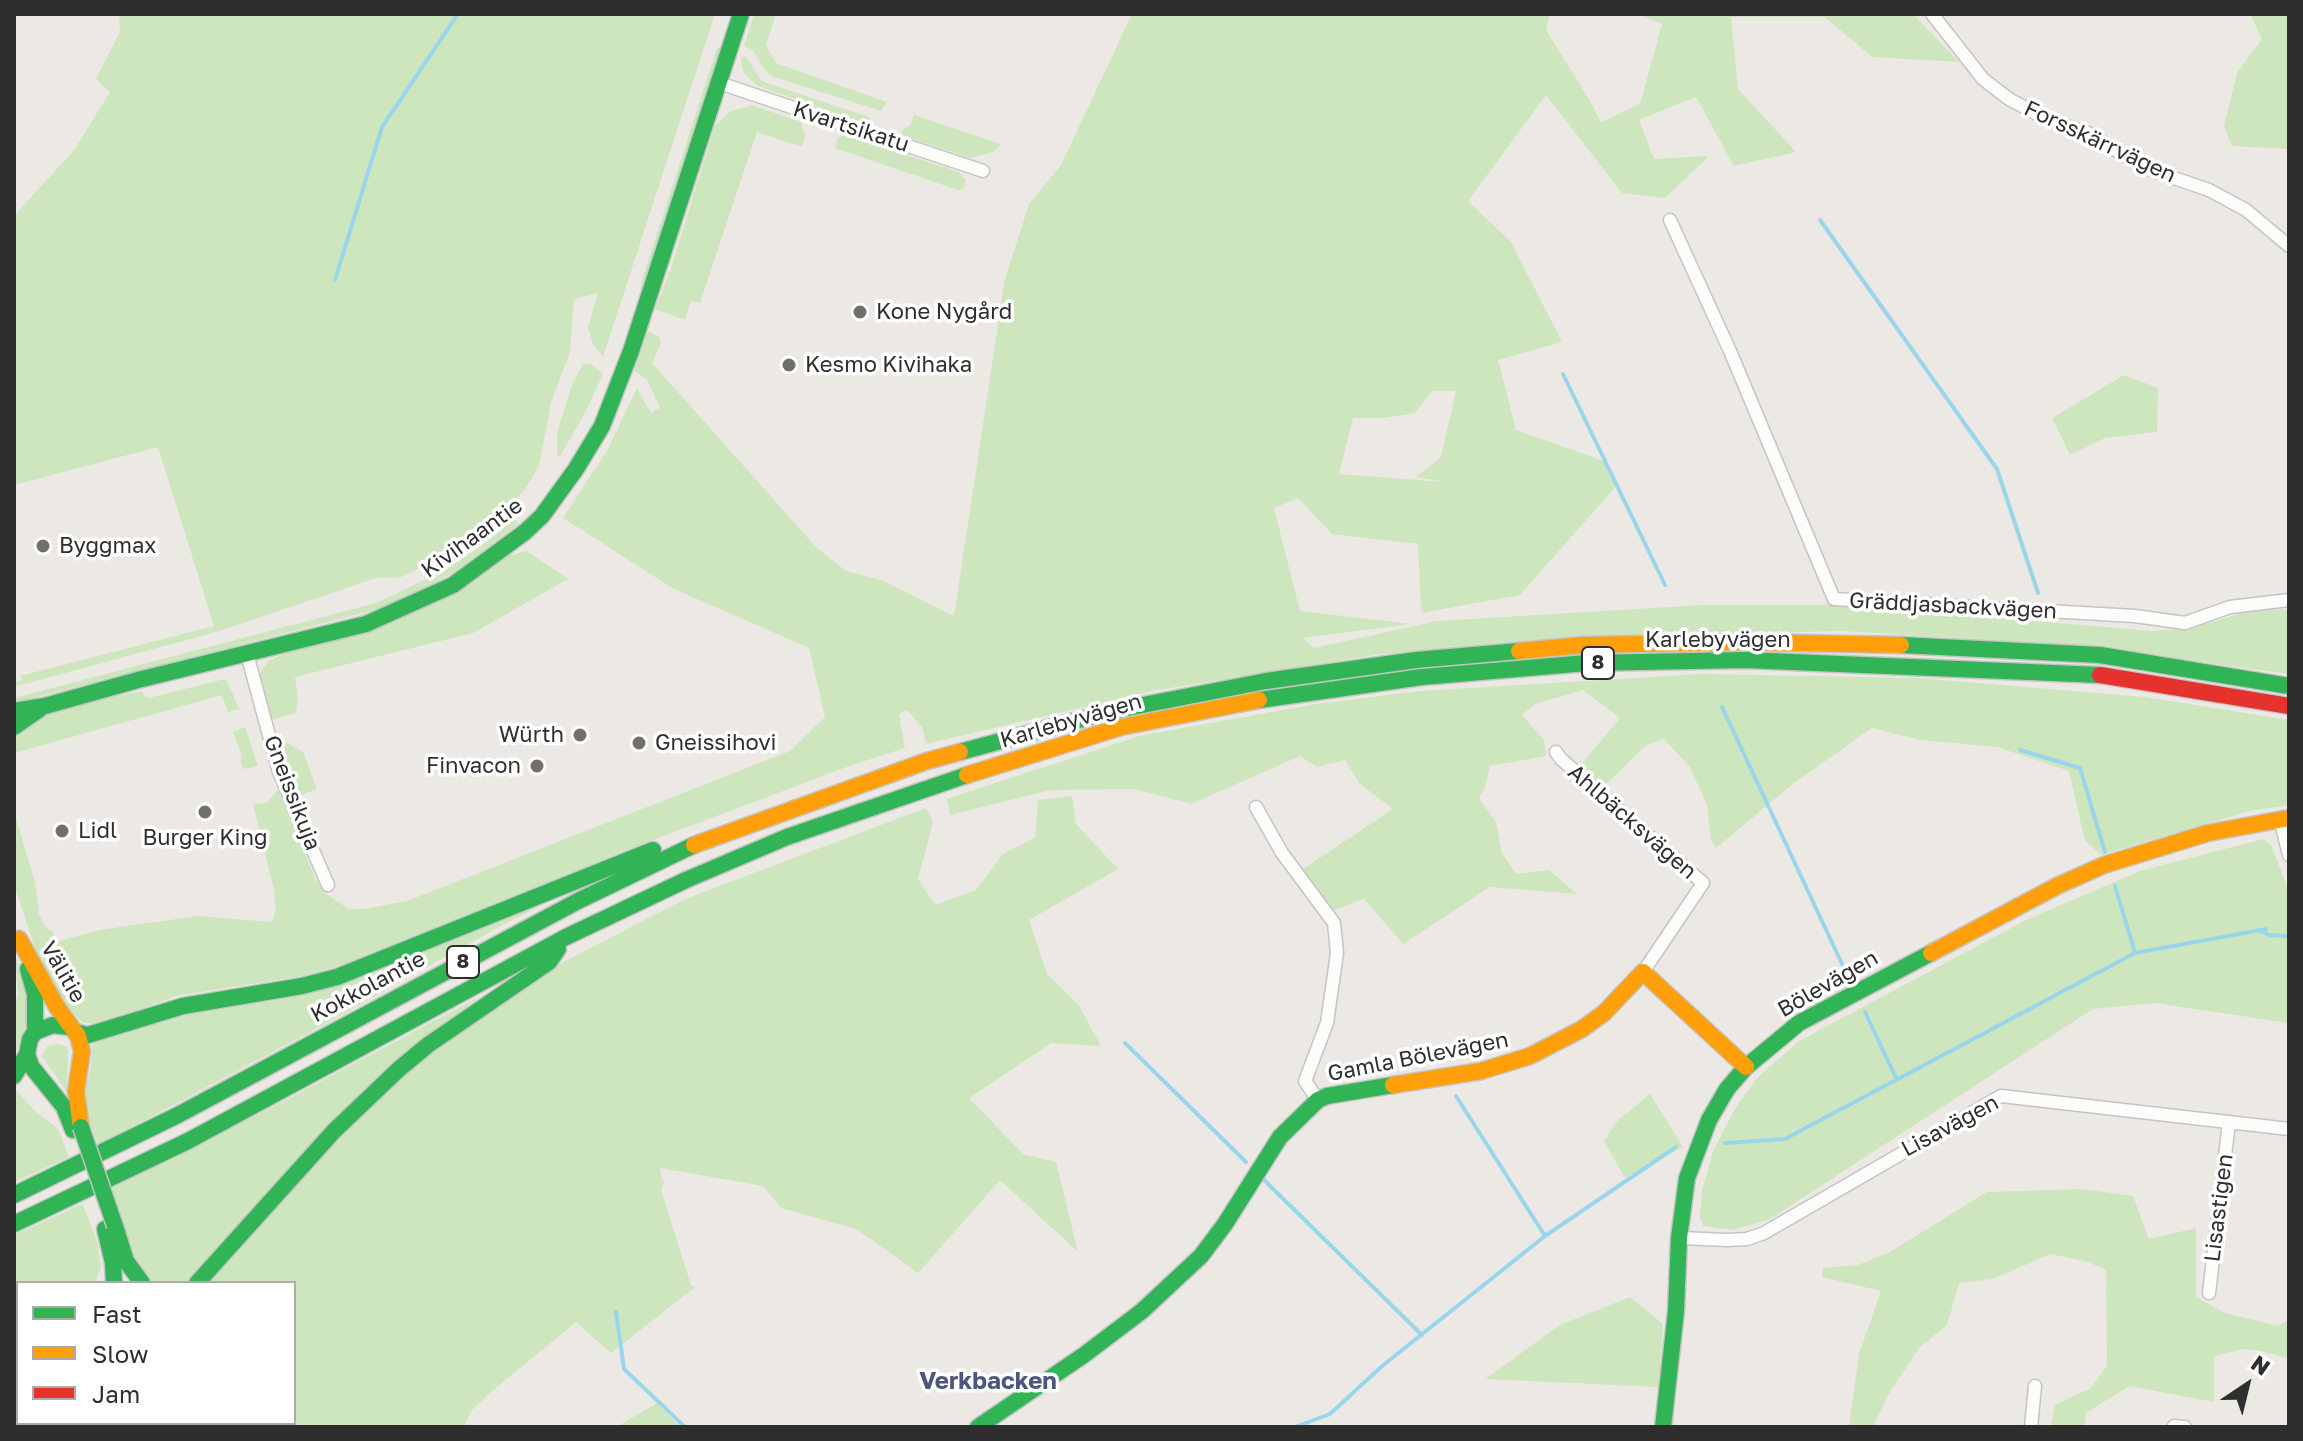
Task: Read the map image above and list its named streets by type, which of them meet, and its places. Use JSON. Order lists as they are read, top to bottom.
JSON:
{
  "streets": {
    "main road": [
      "Kivihaantie",
      "Karlebyvägen",
      "8",
      "Välitie",
      "Bölevägen",
      "Kokkolantie",
      "Gamla Bölevägen"
    ],
    "street": [
      "Kvartsikatu",
      "Forsskärrvägen",
      "Gräddjasbackvägen",
      "Gneissikuja",
      "Ahlbäcksvägen",
      "Lisavägen",
      "Lisastigen"
    ]
  },
  "crossings": [
    ["Kvartsikatu", "Kivihaantie"],
    ["Kivihaantie", "Gneissikuja"],
    ["Karlebyvägen", "8"],
    ["Karlebyvägen", "Kokkolantie"],
    ["Ahlbäcksvägen", "Gamla Bölevägen"],
    ["Bölevägen", "Lisavägen"],
    ["Lisavägen", "Lisastigen"]
  ],
  "districts": ["Verkbacken"],
  "places": [
    "Kone Nygård",
    "Kesmo Kivihaka",
    "Byggmax",
    "Würth",
    "Gneissihovi",
    "Finvacon",
    "Burger King",
    "Lidl"
  ],
  "legend": ["Fast", "Slow", "Jam"],
  "north": "top right"
}
